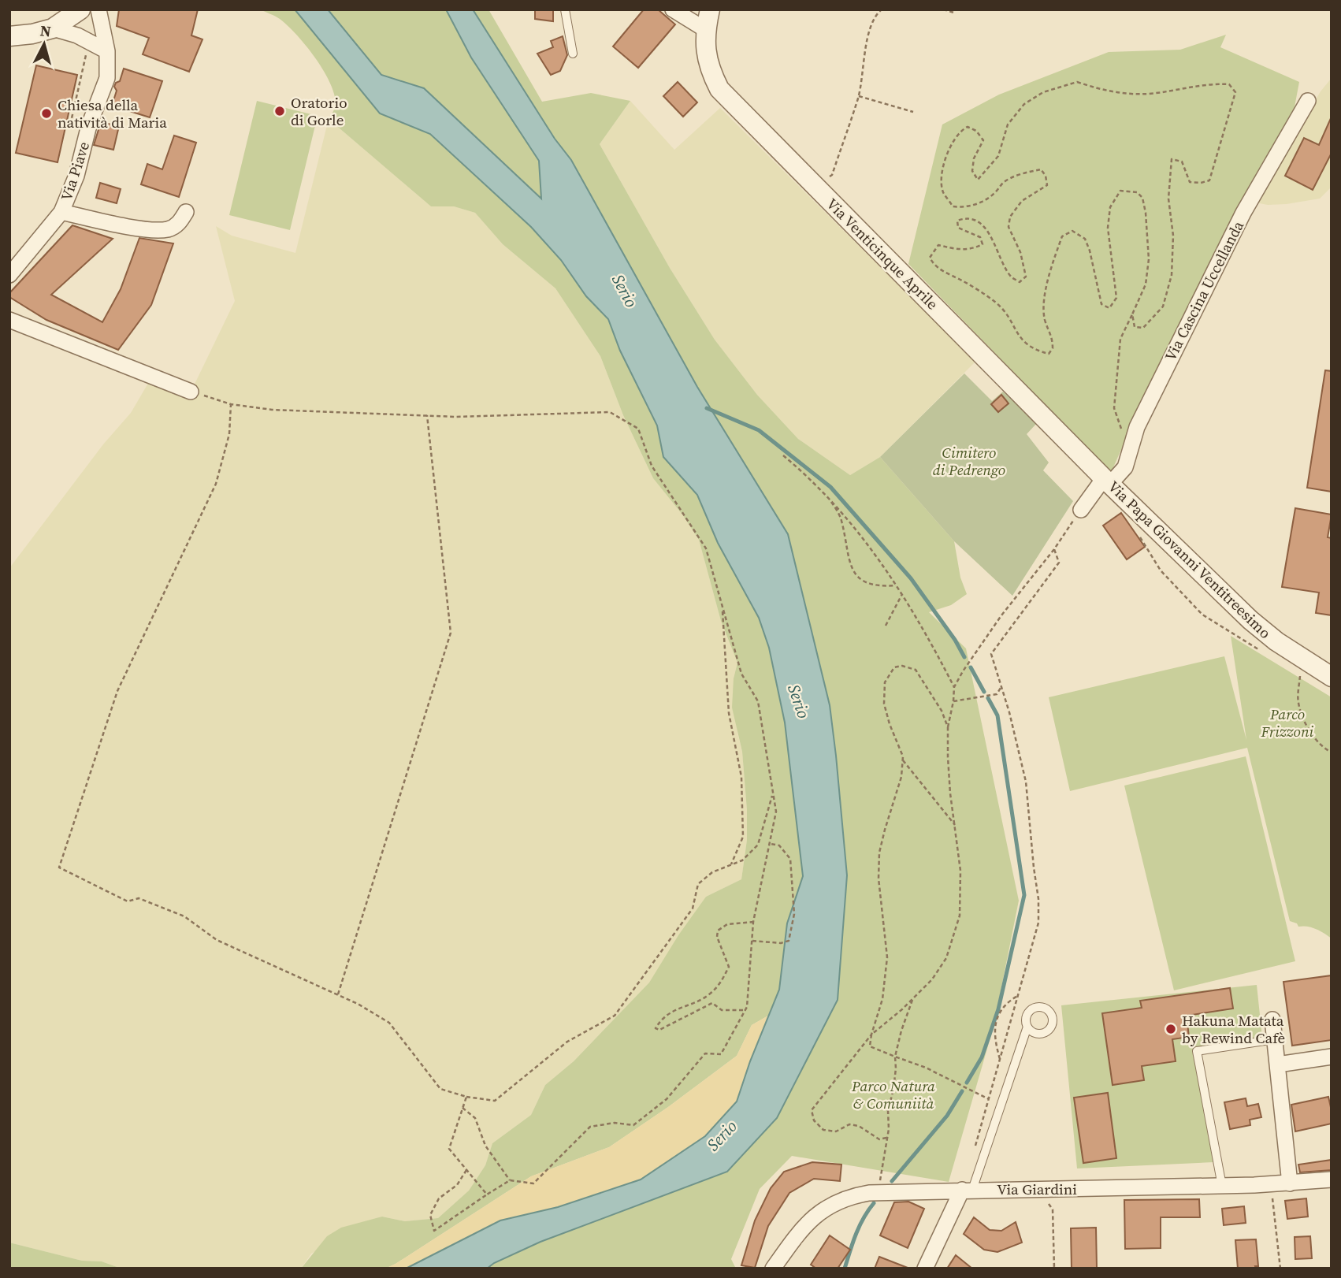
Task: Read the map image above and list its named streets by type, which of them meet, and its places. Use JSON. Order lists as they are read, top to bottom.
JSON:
{
  "streets": {
    "street": [
      "Via Piave",
      "Via Venticinque Aprile",
      "Via Cascina Uccellanda",
      "Via Papa Giovanni Ventitreesimo",
      "Via Giardini"
    ]
  },
  "crossings": [
    ["Via Venticinque Aprile", "Via Cascina Uccellanda"],
    ["Via Venticinque Aprile", "Via Papa Giovanni Ventitreesimo"],
    ["Via Cascina Uccellanda", "Via Papa Giovanni Ventitreesimo"]
  ],
  "water": ["Serio"],
  "parks": ["Cimitero di Pedrengo", "Parco Frizzoni", "Parco Natura & Comuniità"],
  "places": ["Oratorio di Gorle", "Chiesa della natività di Maria", "Hakuna Matata by Rewind Cafè"],
  "north": "top"
}
